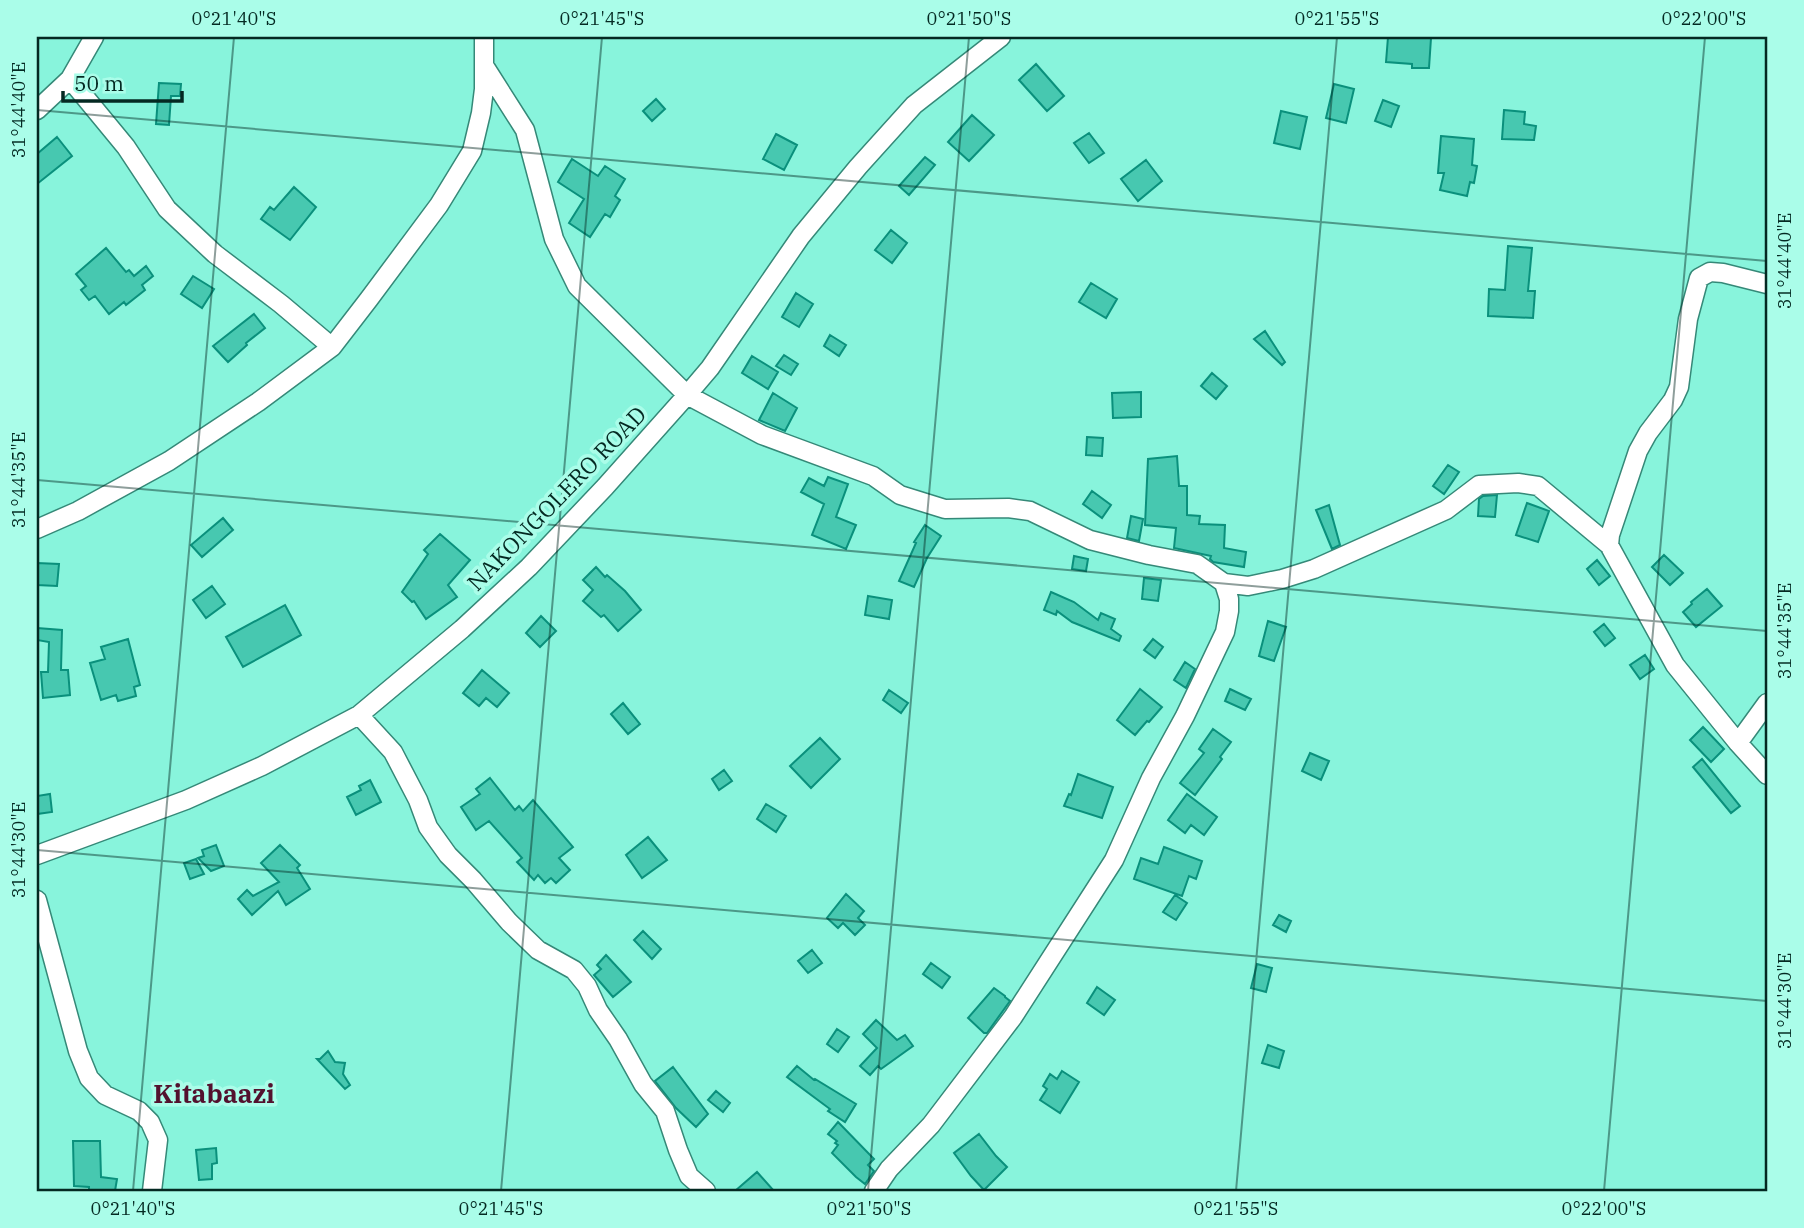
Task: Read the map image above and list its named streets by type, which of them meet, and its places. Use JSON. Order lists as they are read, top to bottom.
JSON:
{
  "streets": {
    "street": ["NAKONGOLERO ROAD"]
  },
  "districts": ["Kitabaazi"],
  "scale_bar": "50 m",
  "coordinates": [
    "0°21'40\"S",
    "0°21'45\"S",
    "0°21'50\"S",
    "0°21'55\"S",
    "0°22'00\"S",
    "31°44'40\"E",
    "31°44'35\"E",
    "31°44'30\"E"
  ]
}
